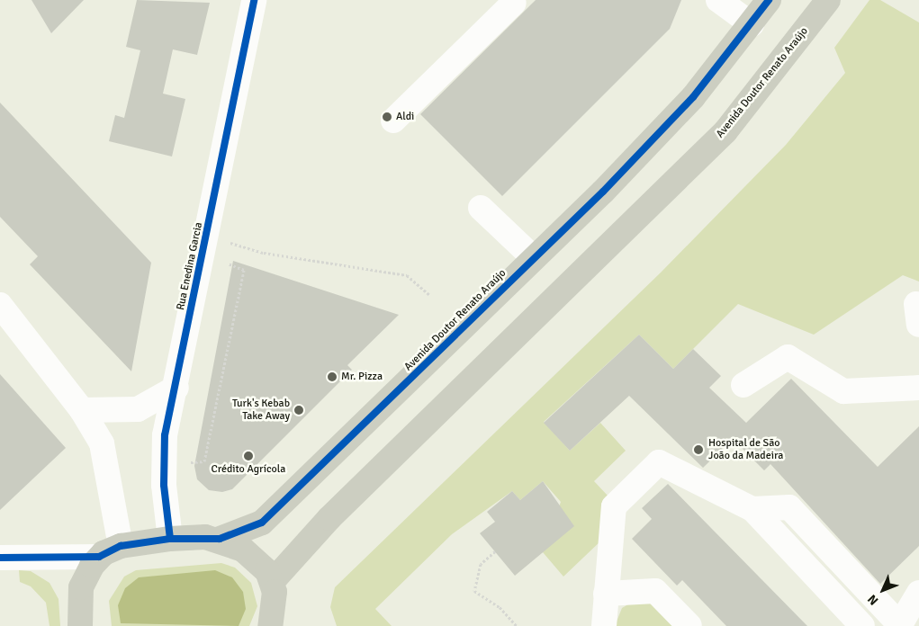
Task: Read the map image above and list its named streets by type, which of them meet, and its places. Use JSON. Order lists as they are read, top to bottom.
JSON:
{
  "streets": {
    "main road": ["Avenida Doutor Renato Araújo"],
    "street": ["Rua Enedina Garcia"]
  },
  "crossings": [
    ["Avenida Doutor Renato Araújo", "Rua Enedina Garcia"]
  ],
  "places": [
    "Aldi",
    "Mr. Pizza",
    "Turk's Kebab Take Away",
    "Hospital de São João da Madeira",
    "Crédito Agrícola"
  ],
  "north": "bottom left"
}
